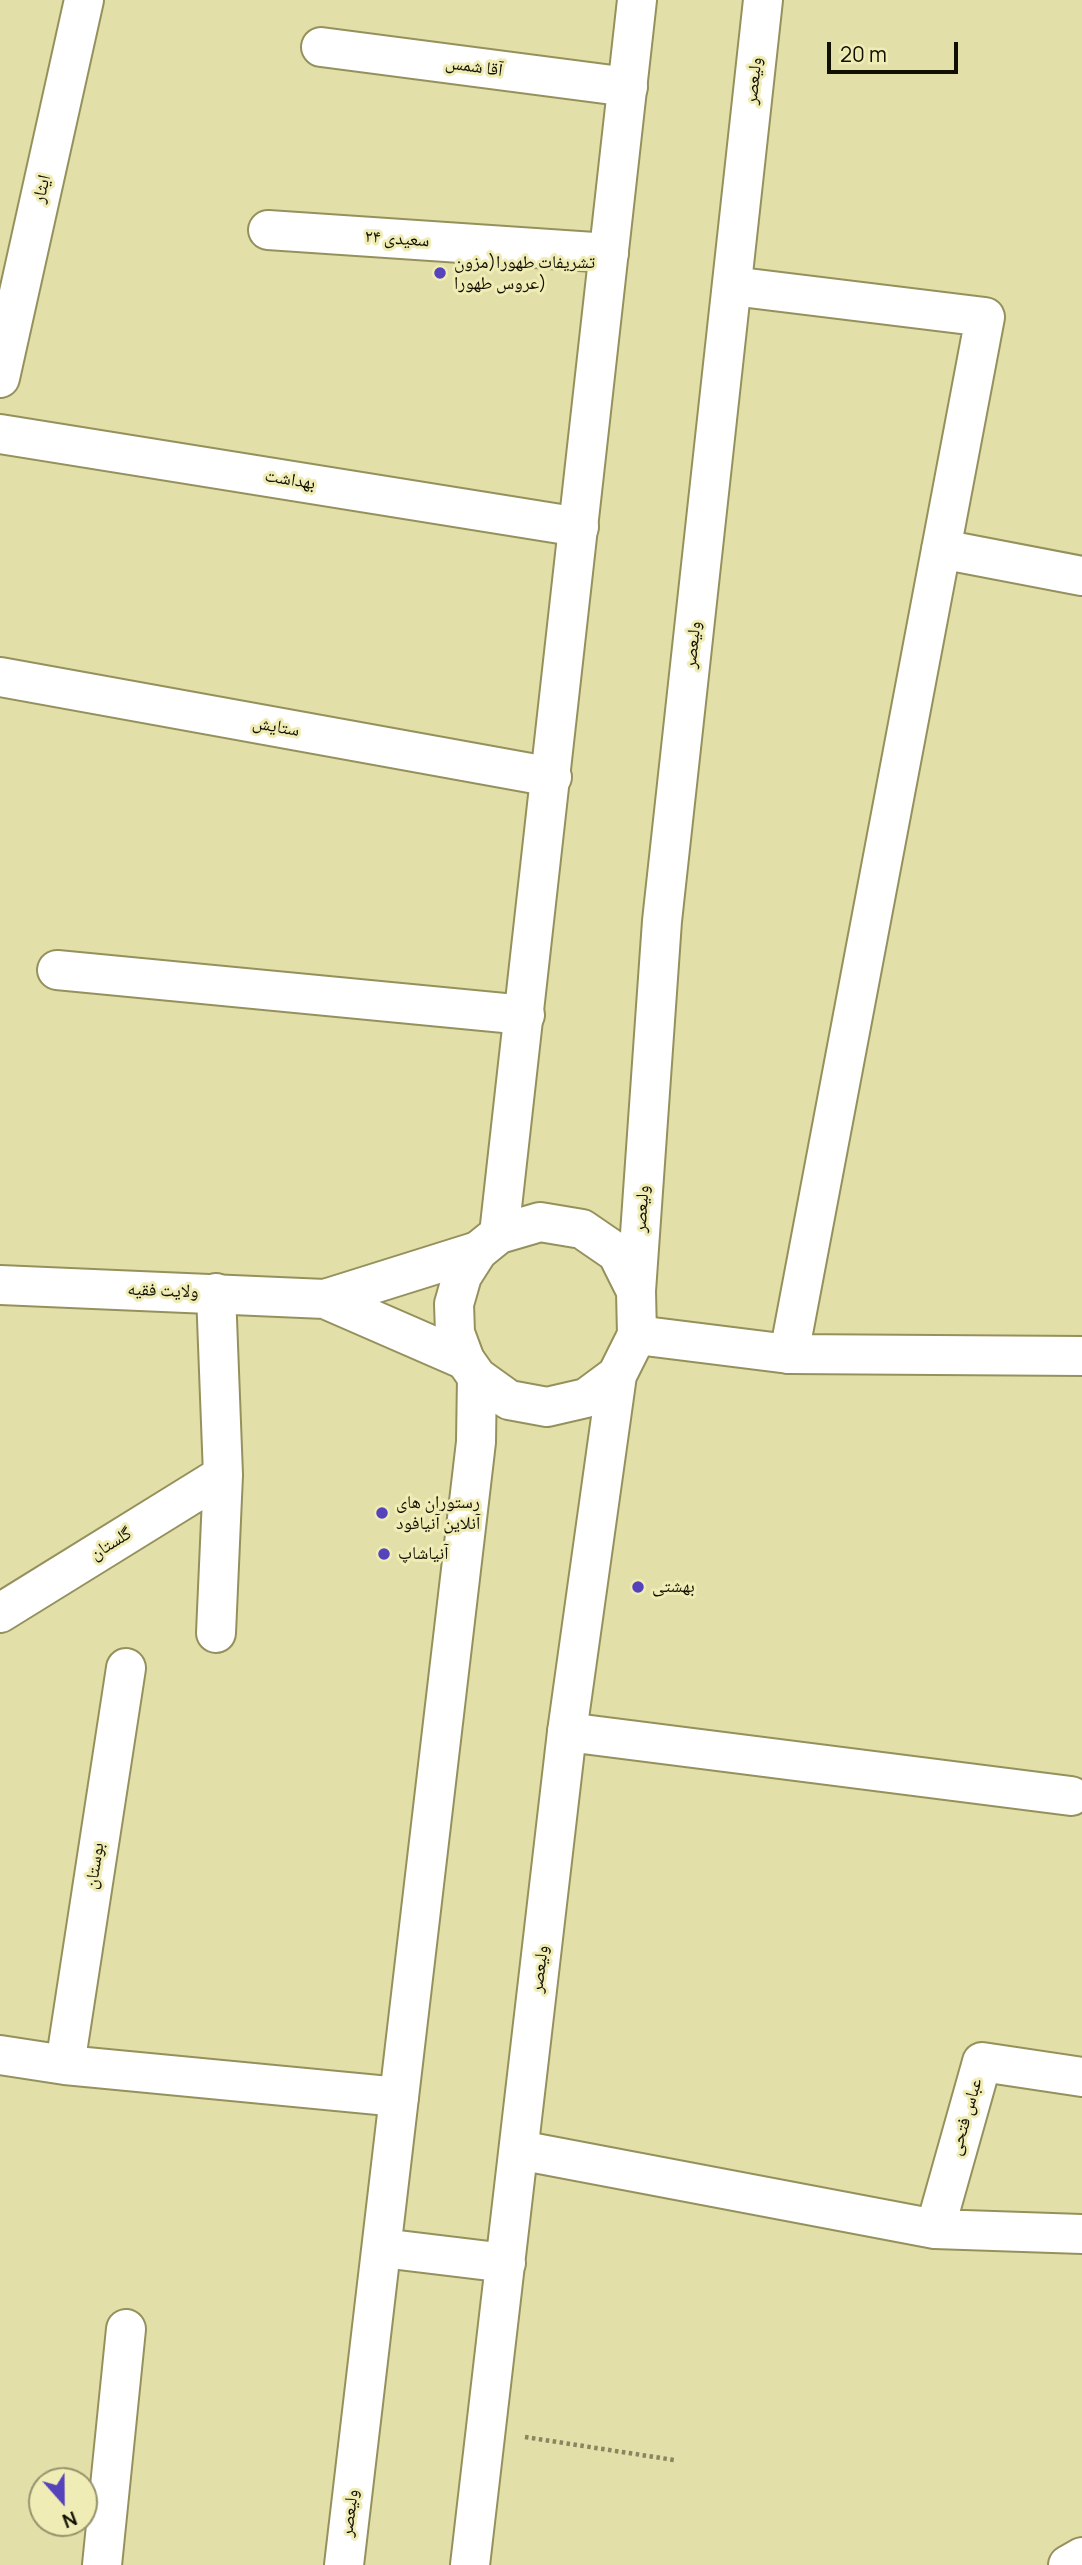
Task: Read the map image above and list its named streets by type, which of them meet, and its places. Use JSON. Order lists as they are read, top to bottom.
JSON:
{
  "streets": {
    "street": [
      "آقا شمس",
      "ولیعصر",
      "ایثار",
      "۲۴ سعیدی",
      "بهداشت",
      "ستایش",
      "ولایت فقیه",
      "گلستان",
      "بوستان",
      "عباس فتحی"
    ]
  },
  "crossings": [
    ["ولیعصر", "ولایت فقیه"]
  ],
  "places": [
    "تشریفات طهورا(مزون عروس طهورا)",
    "رستوران های آنلاین آنیافود",
    "آنیاشاپ",
    "بهشتی"
  ],
  "scale_bar": "20 m",
  "north": "bottom"
}
